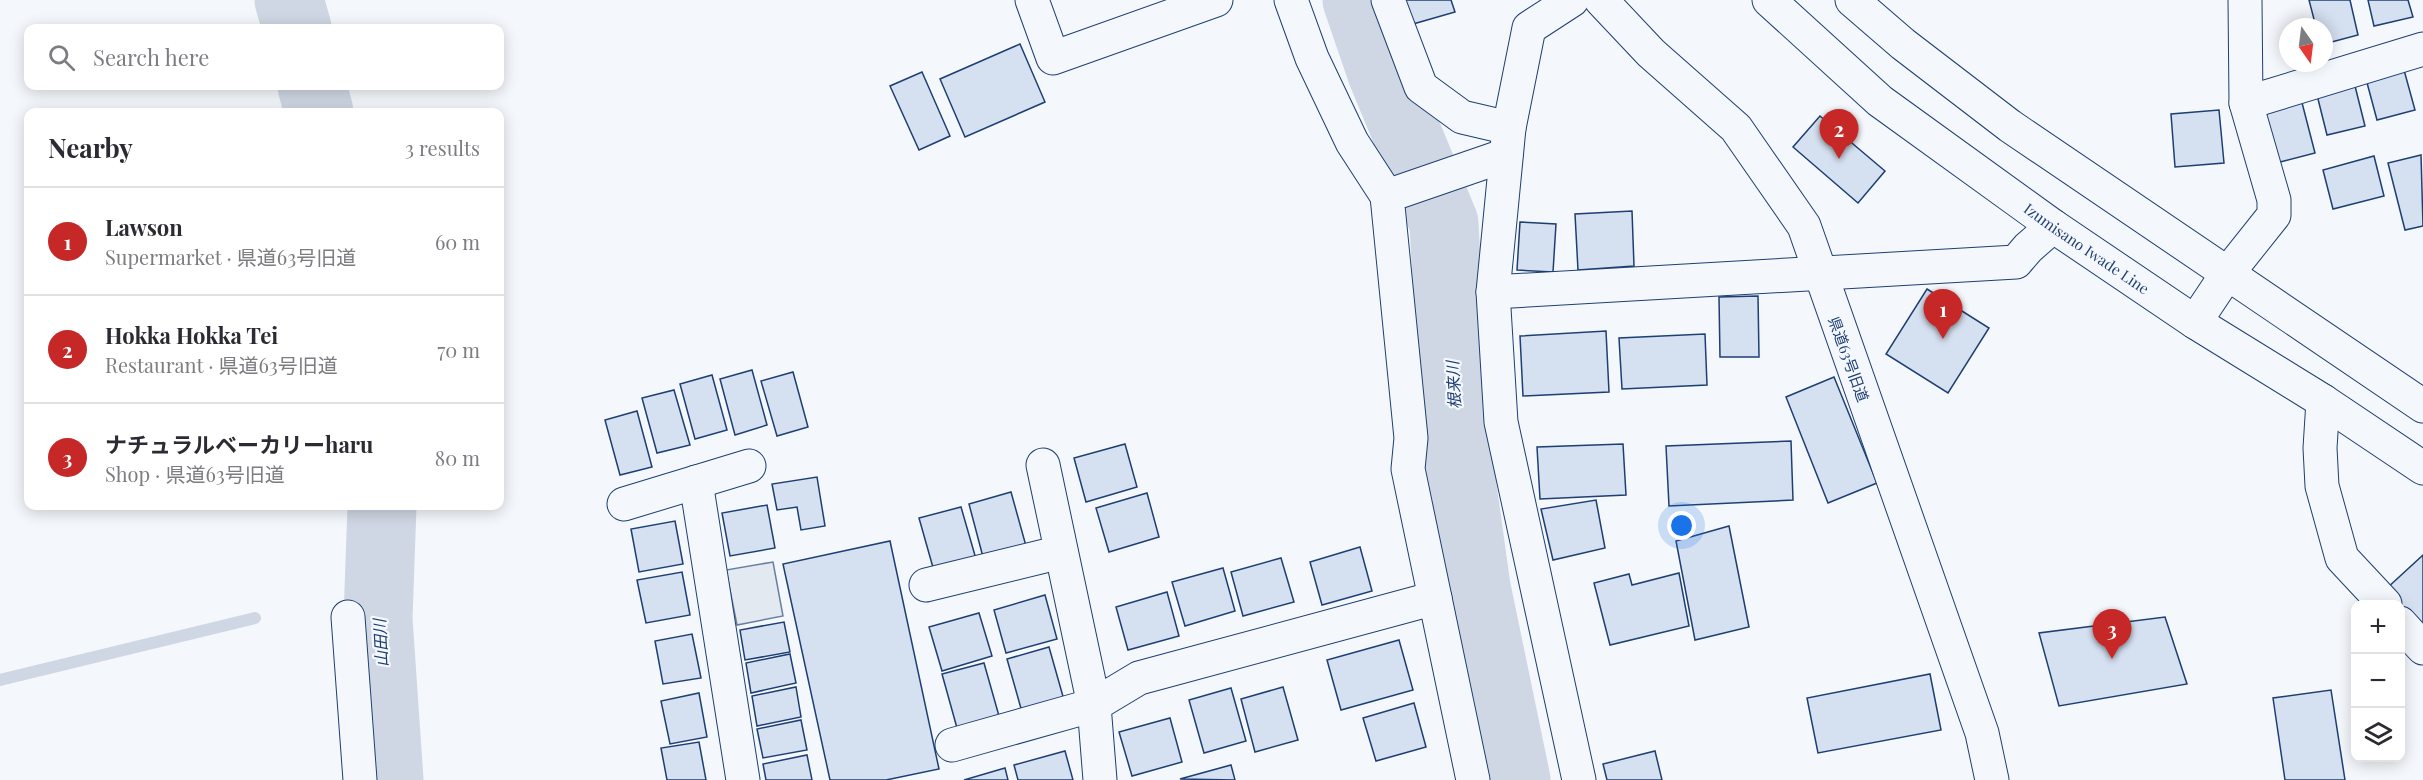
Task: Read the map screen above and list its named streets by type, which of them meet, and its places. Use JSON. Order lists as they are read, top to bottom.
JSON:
{
  "streets": {
    "street": ["Izumisano Iwade Line", "県道63号旧道"]
  },
  "water": ["根来川", "山田川"],
  "north": "bottom",
  "page": {
    "search": "Search here",
    "heading": ["Nearby", "3 results"],
    "pins": ["2", "1", "3"],
    "list": [
      {
        "mark": "1",
        "name": "Lawson",
        "note": "Supermarket · 県道63号旧道",
        "value": "60 m"
      },
      {
        "mark": "2",
        "name": "Hokka Hokka Tei",
        "note": "Restaurant · 県道63号旧道",
        "value": "70 m"
      },
      {
        "mark": "3",
        "name": "ナチュラルベーカリーharu",
        "note": "Shop · 県道63号旧道",
        "value": "80 m"
      }
    ],
    "map_buttons": ["+", "−"]
  }
}
